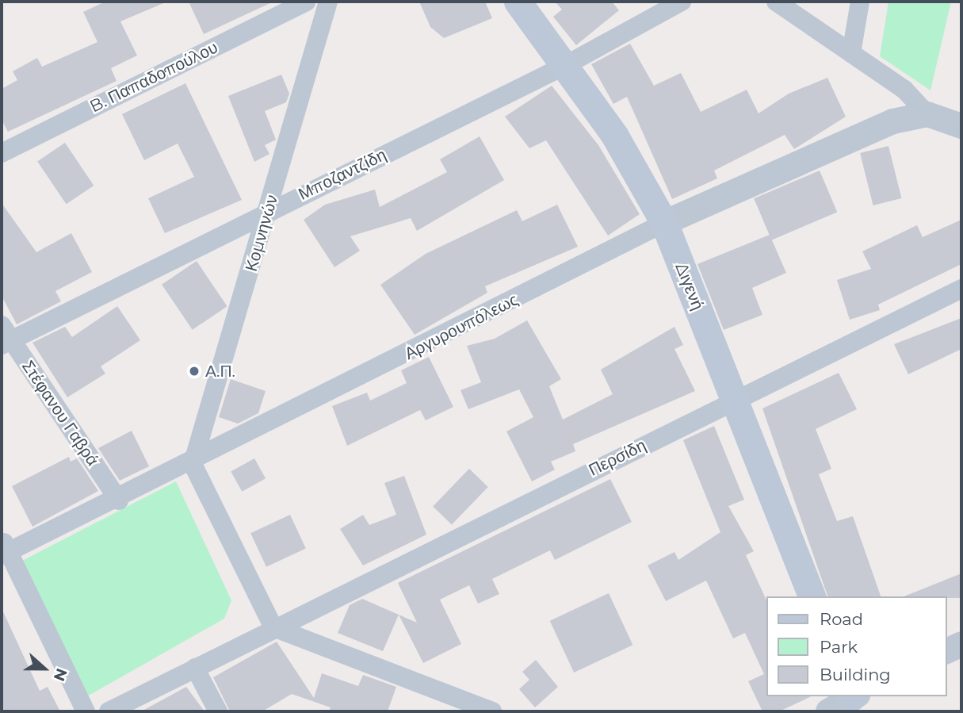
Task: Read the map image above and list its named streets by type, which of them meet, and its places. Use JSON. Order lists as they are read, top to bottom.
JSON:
{
  "streets": {
    "main road": ["Διγενή"],
    "street": [
      "B. Παπαδοπούλου",
      "Μποζαντζίδη",
      "Κομνηνών",
      "Αργυρουπόλεως",
      "Στέφανου Γαβρά",
      "Περσίδη"
    ]
  },
  "crossings": [
    ["Μποζαντζίδη", "Κομνηνών"],
    ["Μποζαντζίδη", "Διγενή"],
    ["Μποζαντζίδη", "Στέφανου Γαβρά"],
    ["Κομνηνών", "Αργυρουπόλεως"],
    ["Διγενή", "Αργυρουπόλεως"],
    ["Διγενή", "Περσίδη"],
    ["Αργυρουπόλεως", "Στέφανου Γαβρά"]
  ],
  "places": ["Α.Π."],
  "legend": ["Road", "Park", "Building"],
  "north": "right"
}
